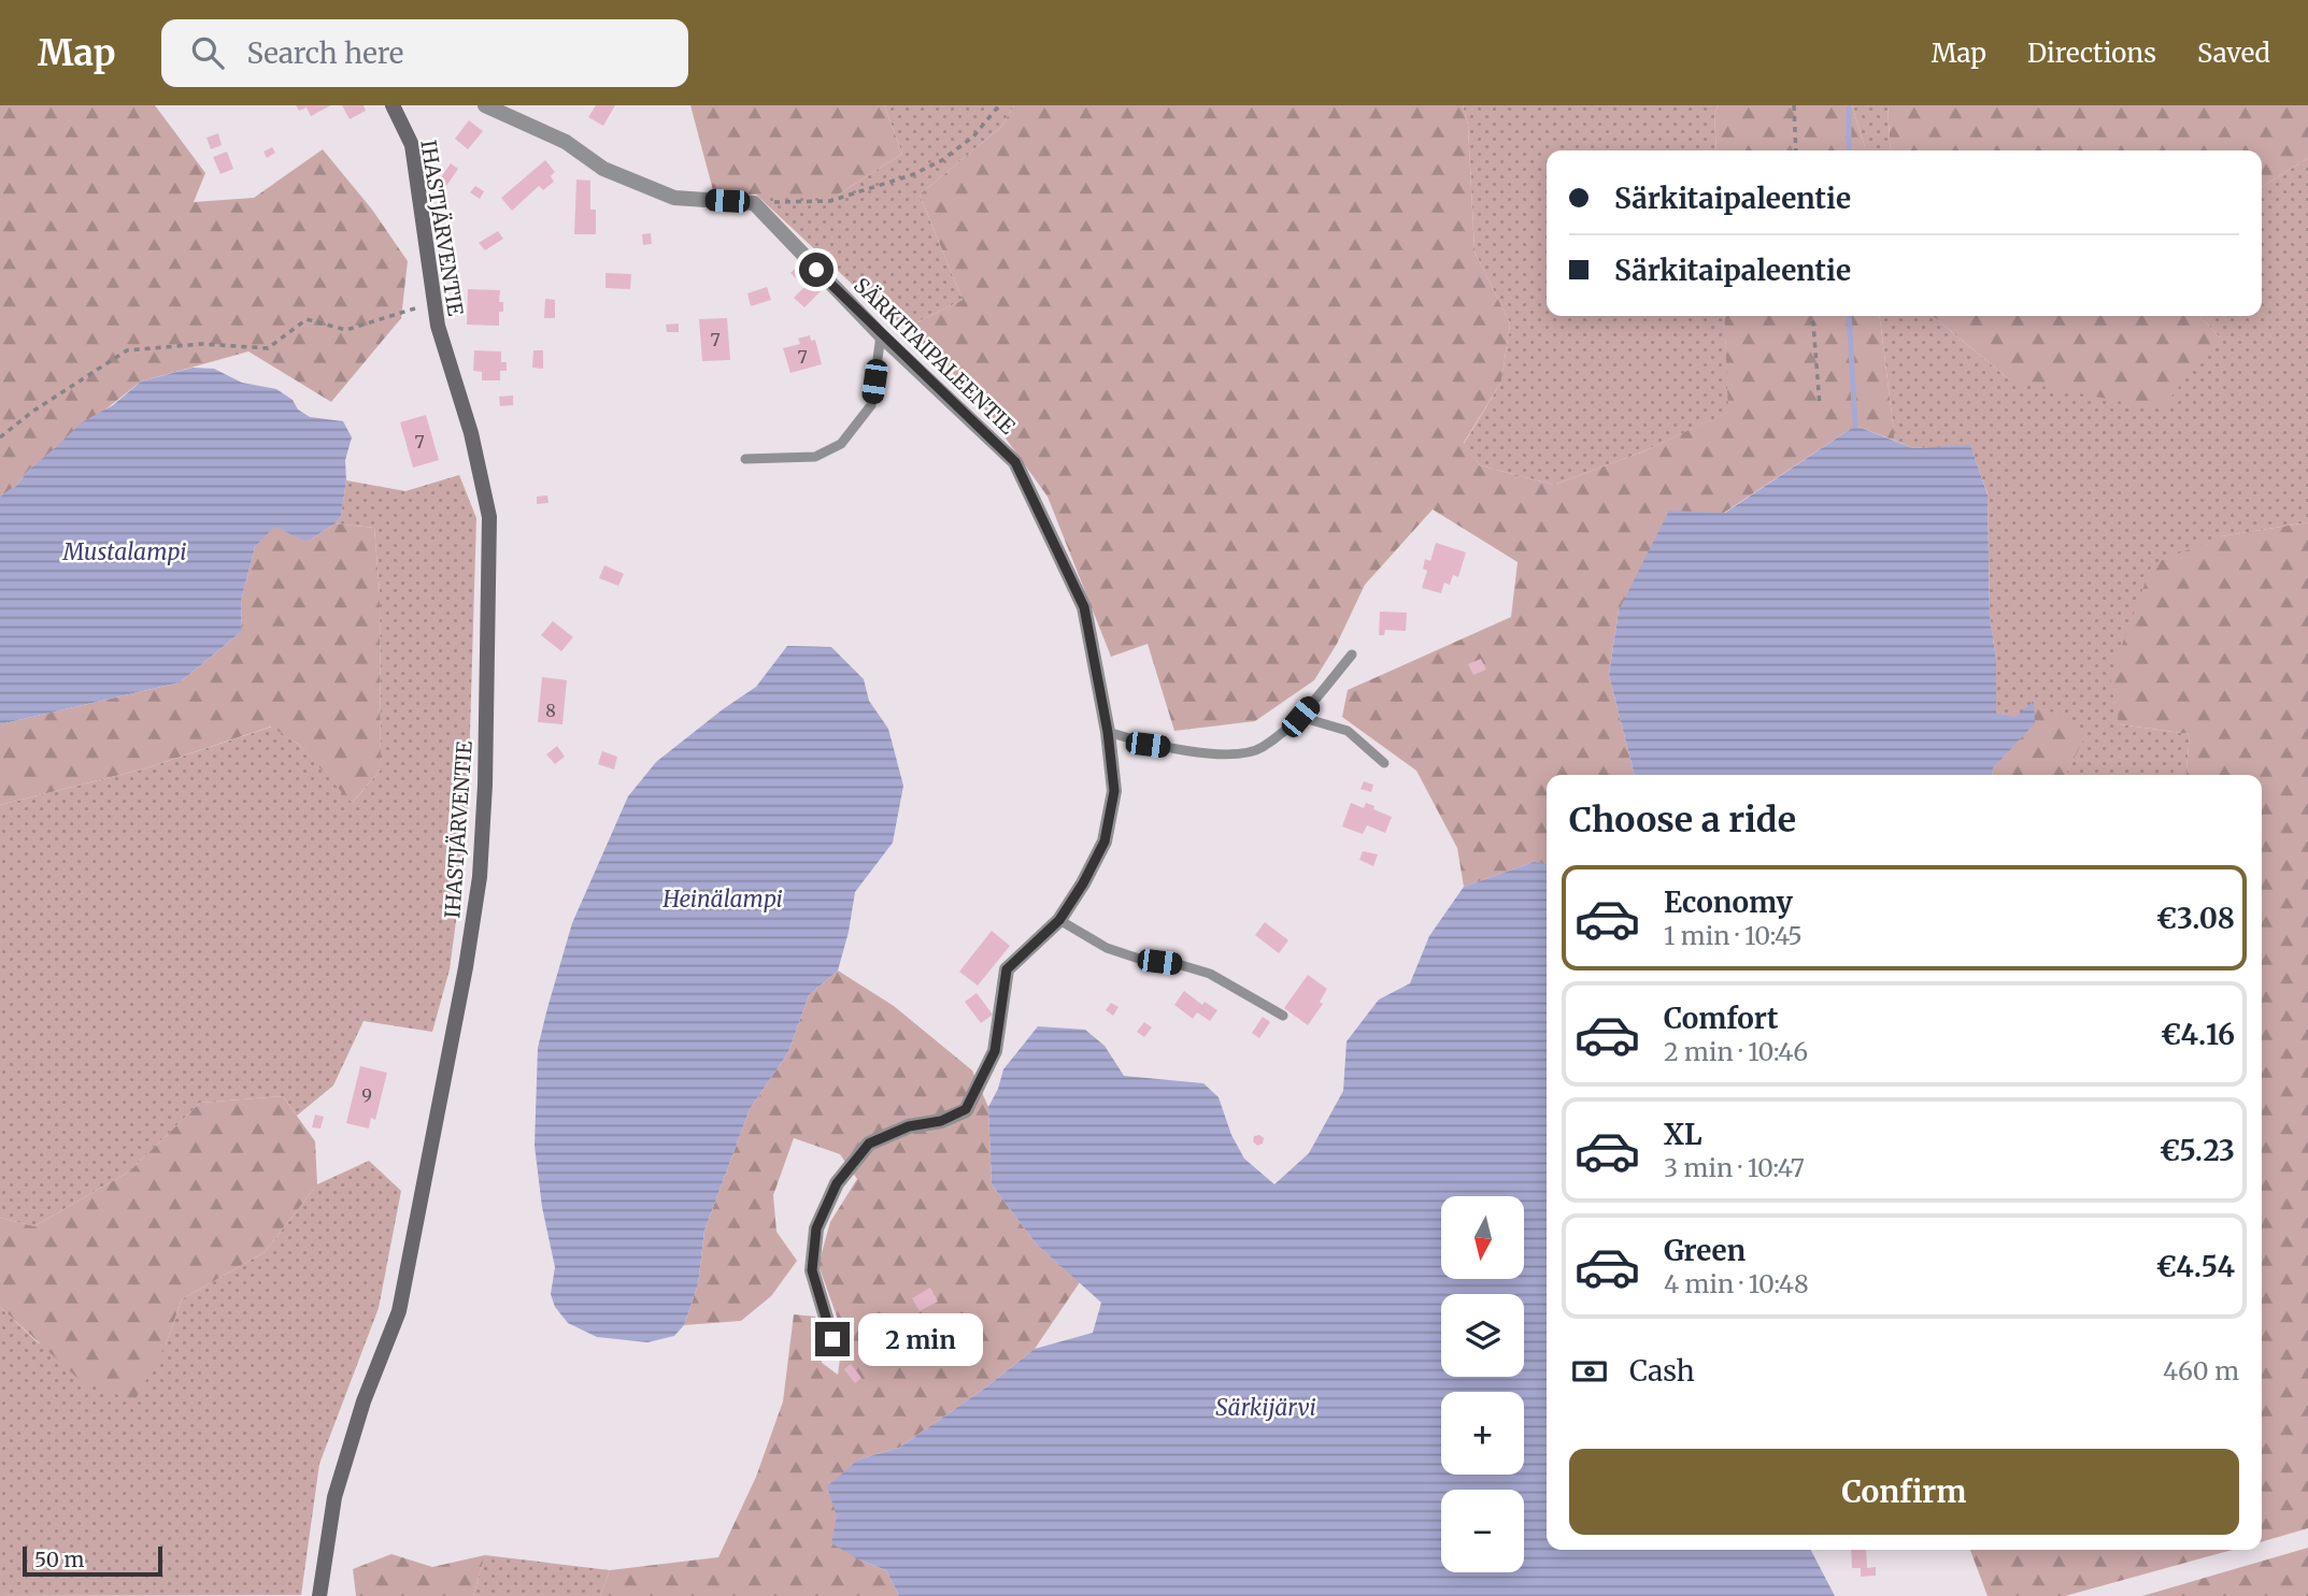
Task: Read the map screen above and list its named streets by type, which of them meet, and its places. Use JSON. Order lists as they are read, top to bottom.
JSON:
{
  "streets": {
    "street": ["IHASTJÄRVENTIE", "SÄRKITAIPALEENTIE"]
  },
  "water": ["Mustalampi", "Heinälampi", "Särkijärvi"],
  "house_numbers": [
    "7",
    "7",
    "7",
    "8",
    "9"
  ],
  "scale_bar": "50 m",
  "north": "bottom",
  "page": {
    "header": "Map",
    "search": "Search here",
    "nav": ["Map", "Directions", "Saved"],
    "banner": ["Särkitaipaleentie", "Särkitaipaleentie"],
    "heading": "Choose a ride",
    "list": [
      {
        "name": "Economy",
        "note": "1 min · 10:45",
        "value": "€3.08"
      },
      {
        "name": "Comfort",
        "note": "2 min · 10:46",
        "value": "€4.16"
      },
      {
        "name": "XL",
        "note": "3 min · 10:47",
        "value": "€5.23"
      },
      {
        "name": "Green",
        "note": "4 min · 10:48",
        "value": "€4.54"
      }
    ],
    "map_buttons": ["+", "−"],
    "bubble": "2 min",
    "pay": ["Cash", "460 m"],
    "buttons": "Confirm",
    "scale": "50 m"
  }
}
